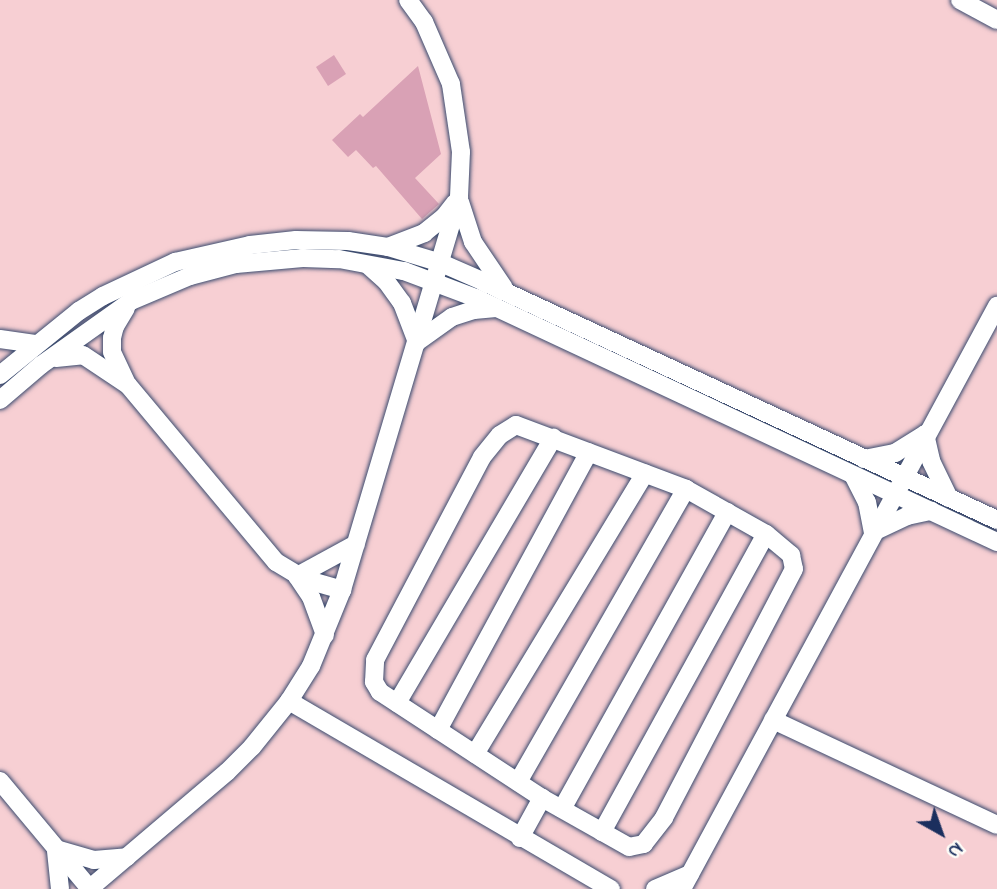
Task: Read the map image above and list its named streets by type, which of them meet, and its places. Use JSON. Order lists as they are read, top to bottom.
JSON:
{
  "north": "bottom right"
}
